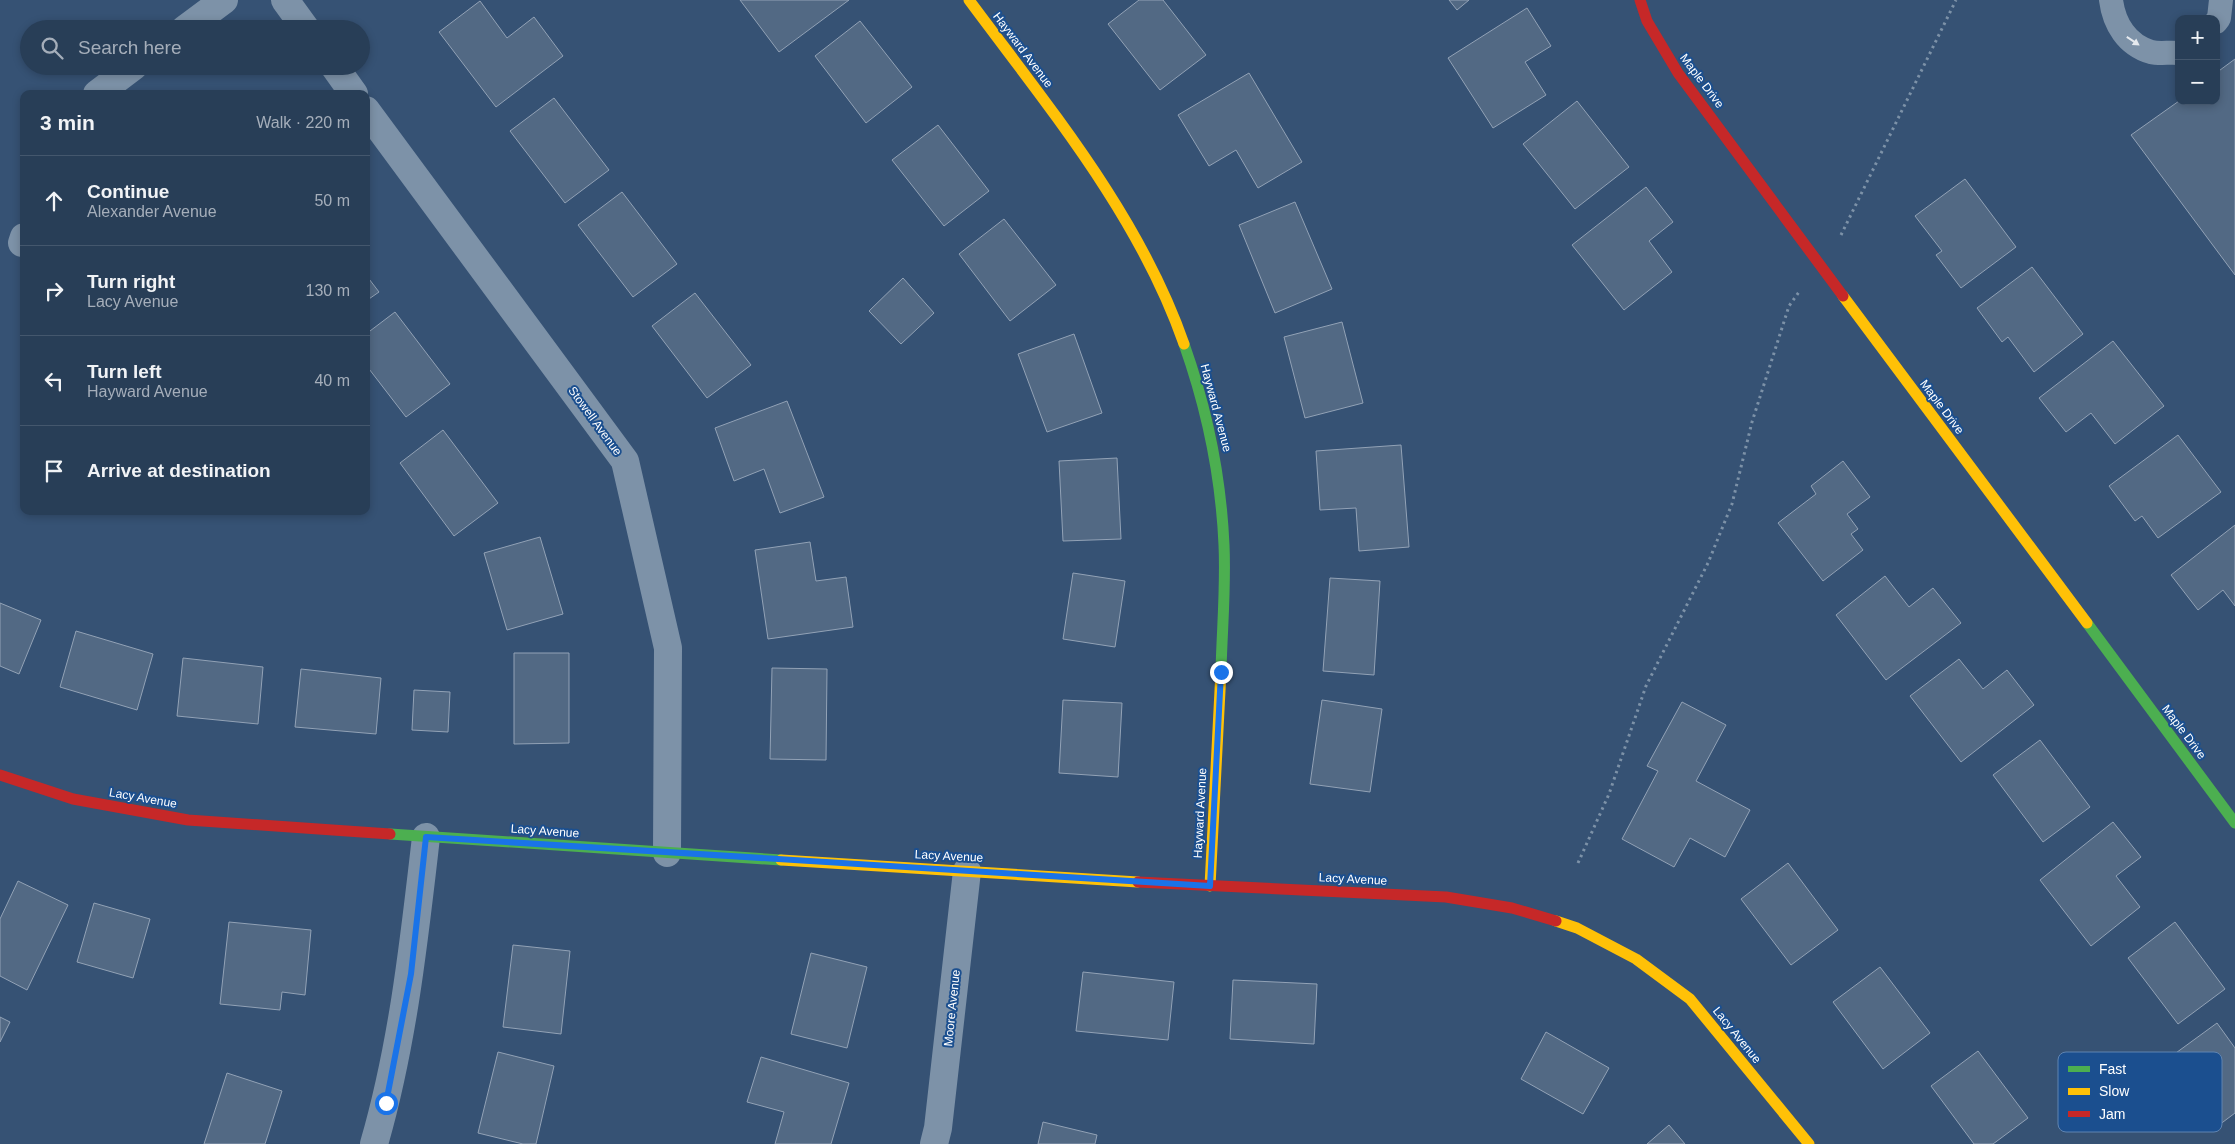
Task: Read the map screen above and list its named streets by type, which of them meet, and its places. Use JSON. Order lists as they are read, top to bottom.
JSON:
{
  "streets": {
    "street": [
      "Hayward Avenue",
      "Maple Drive",
      "Stowell Avenue",
      "Lacy Avenue",
      "Moore Avenue"
    ]
  },
  "crossings": [
    ["Hayward Avenue", "Lacy Avenue"],
    ["Stowell Avenue", "Lacy Avenue"],
    ["Lacy Avenue", "Moore Avenue"]
  ],
  "legend": ["Fast", "Slow", "Jam"],
  "page": {
    "map_buttons": ["+", "−"],
    "search": "Search here",
    "heading": ["3 min", "Walk · 220 m"],
    "list": [
      ["Continue", "Alexander Avenue", "50 m"],
      ["Turn right", "Lacy Avenue", "130 m"],
      ["Turn left", "Hayward Avenue", "40 m"],
      "Arrive at destination"
    ]
  }
}
